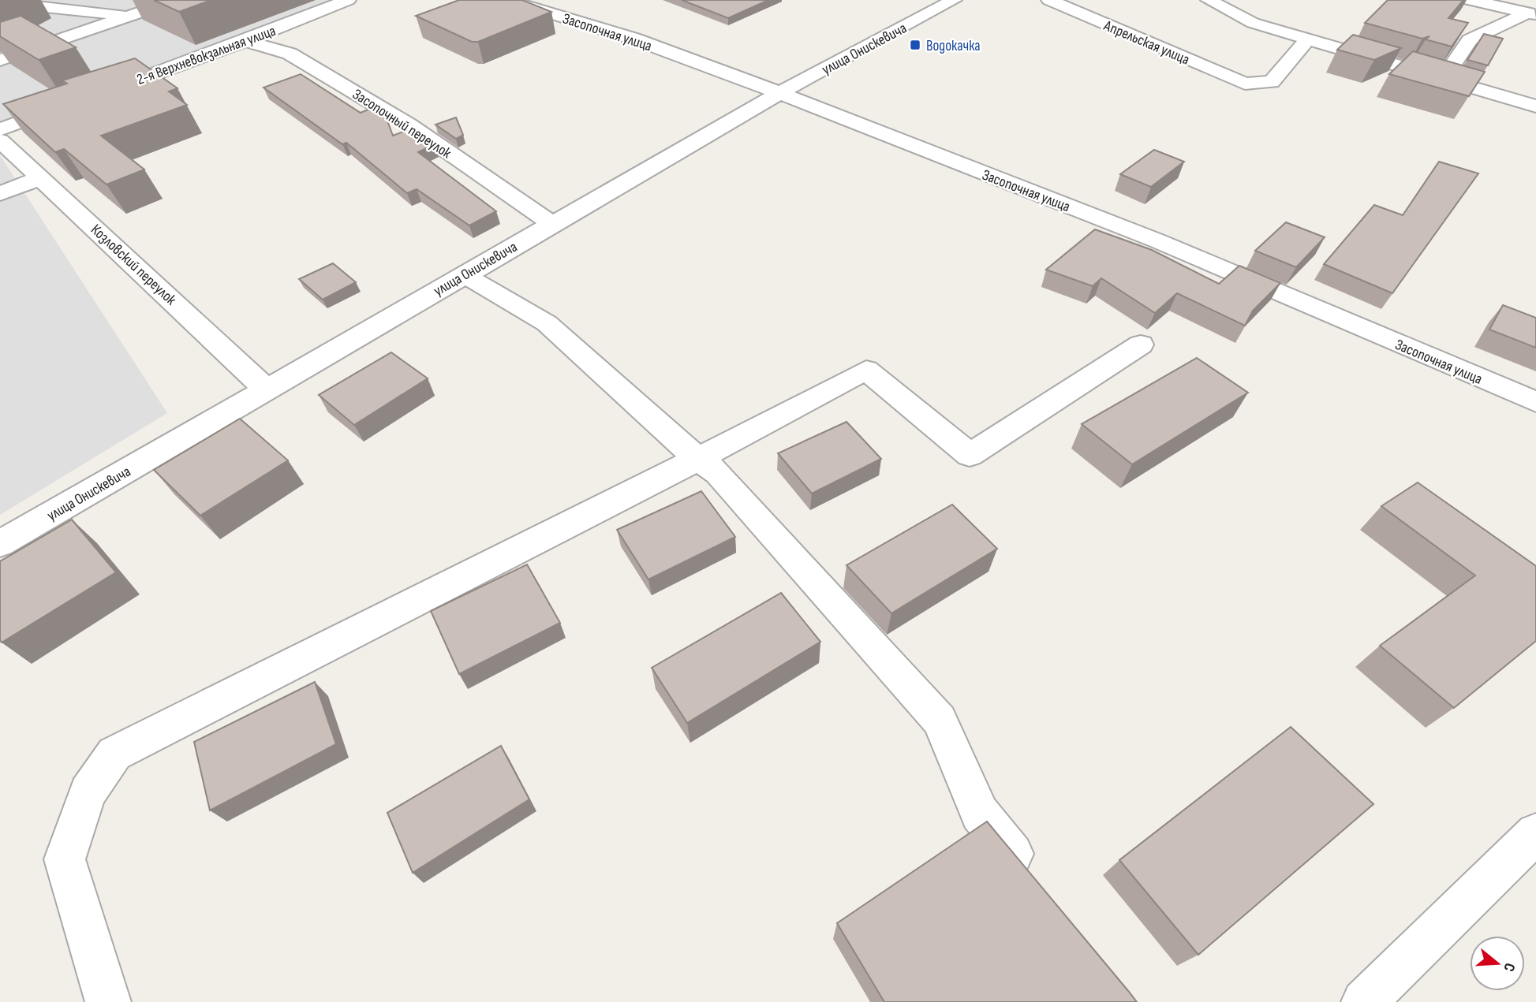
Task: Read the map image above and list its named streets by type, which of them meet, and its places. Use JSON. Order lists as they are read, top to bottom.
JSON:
{
  "streets": {
    "street": [
      "Засопочная улица",
      "Апрельская улица",
      "улица Онискевича",
      "2-я Верхневокзальная улица",
      "Засопочный переулок",
      "Козловский переулок"
    ]
  },
  "crossings": [
    ["Засопочная улица", "улица Онискевича"],
    ["улица Онискевича", "Засопочный переулок"],
    ["улица Онискевича", "Козловский переулок"],
    ["2-я Верхневокзальная улица", "Засопочный переулок"]
  ],
  "places": {
    "transit": ["Водокачка"]
  },
  "north": "right"
}
